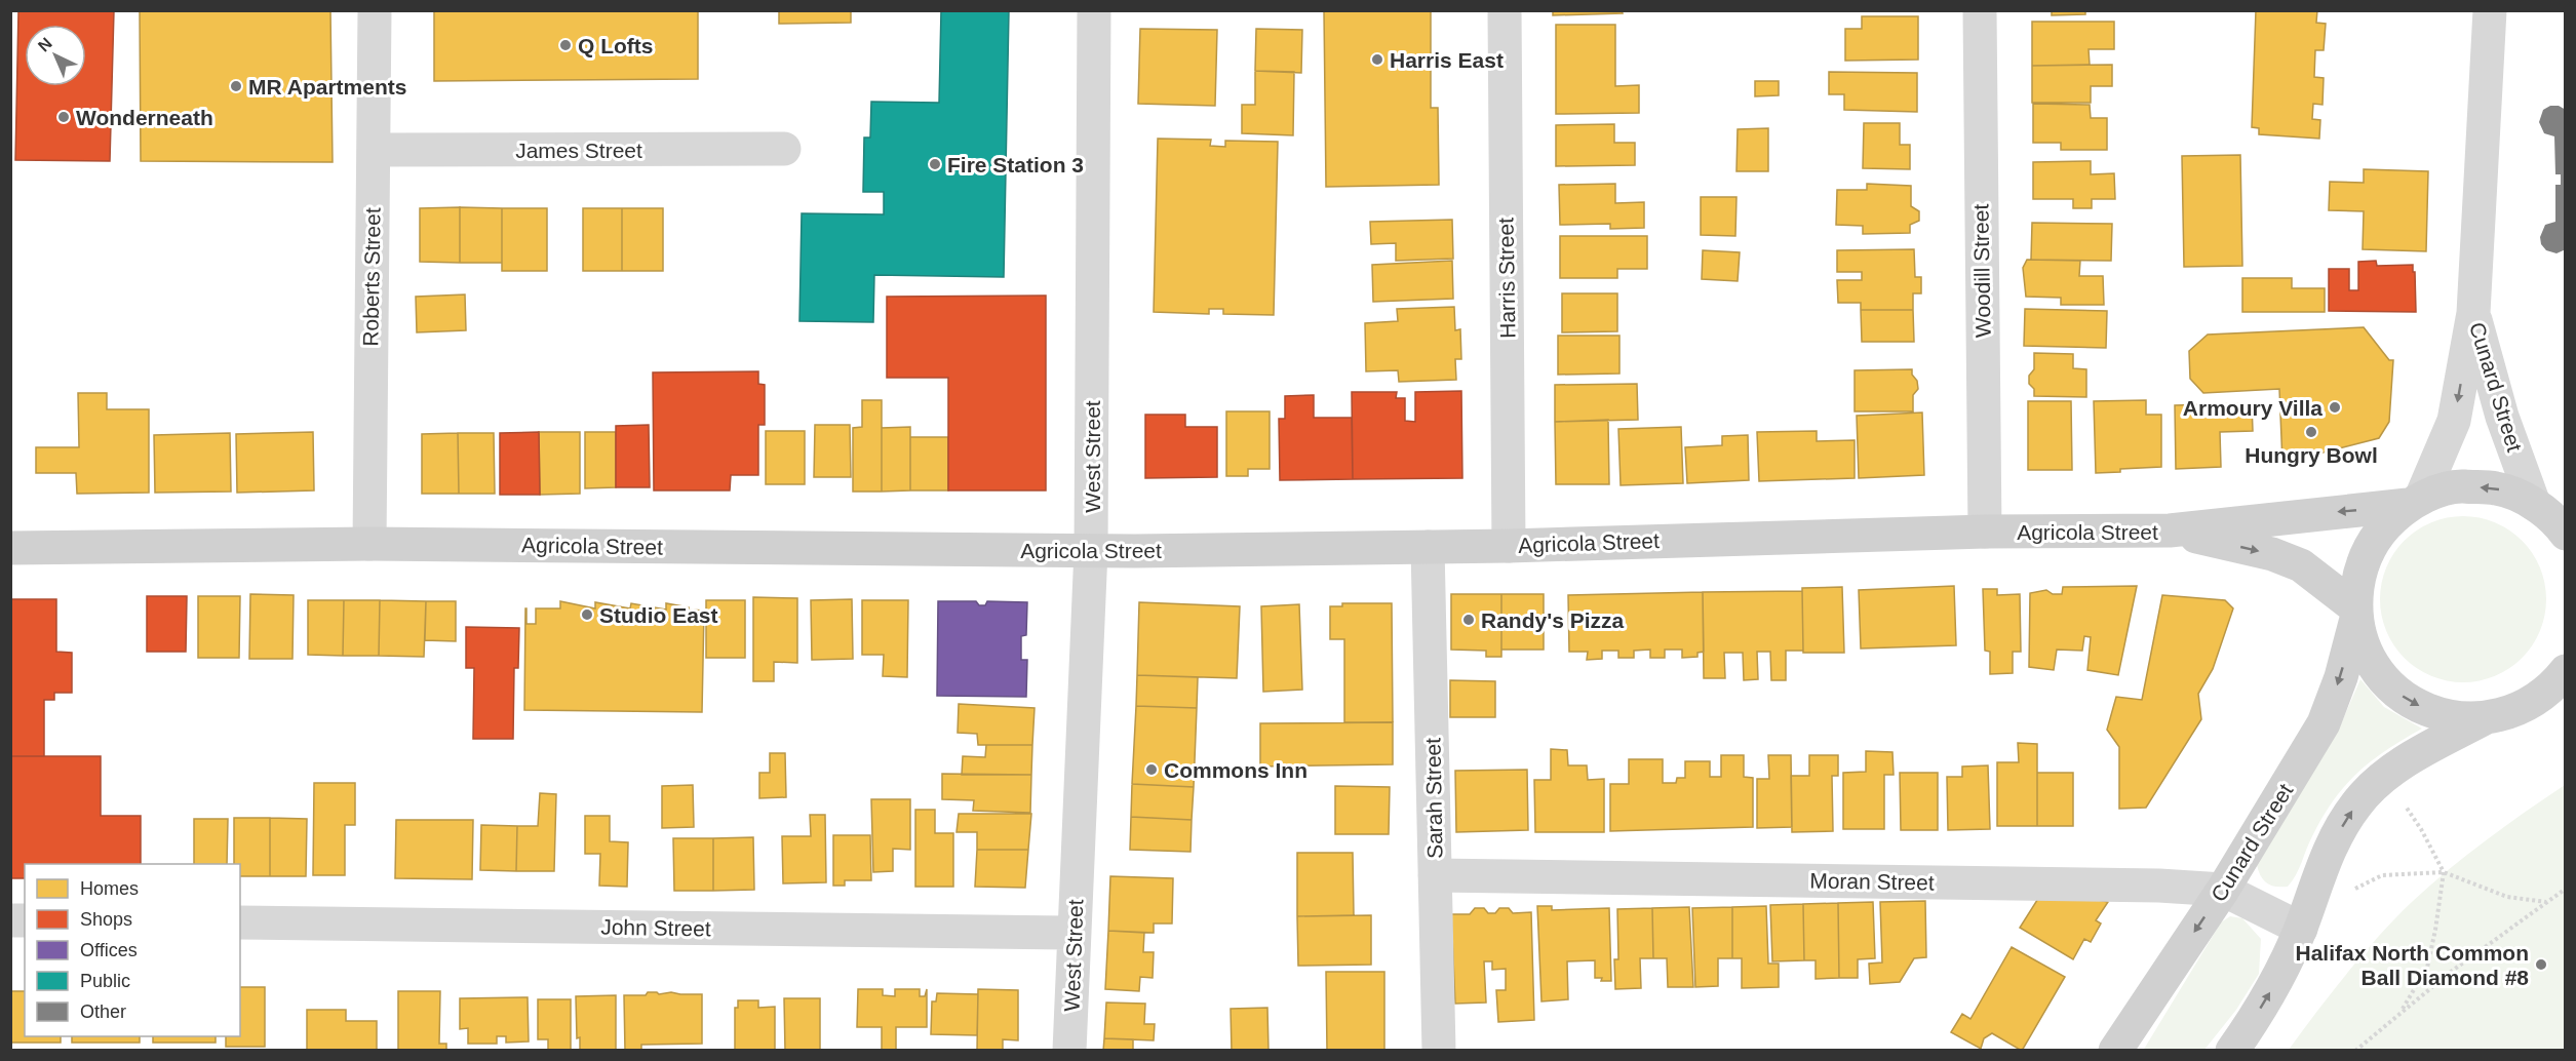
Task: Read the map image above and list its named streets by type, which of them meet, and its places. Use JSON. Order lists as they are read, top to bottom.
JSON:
{
  "streets": {
    "street": [
      "James Street",
      "Woodill Street",
      "Roberts Street",
      "Harris Street",
      "Cunard Street",
      "West Street",
      "Agricola Street",
      "Sarah Street",
      "Moran Street",
      "John Street"
    ]
  },
  "crossings": [
    ["James Street", "Roberts Street"],
    ["Woodill Street", "Agricola Street"],
    ["Roberts Street", "Agricola Street"],
    ["Harris Street", "Agricola Street"],
    ["Cunard Street", "Agricola Street"],
    ["Cunard Street", "Moran Street"],
    ["West Street", "Agricola Street"],
    ["West Street", "John Street"],
    ["Agricola Street", "Sarah Street"],
    ["Sarah Street", "Moran Street"]
  ],
  "places": [
    "Q Lofts",
    "Harris East",
    "MR Apartments",
    "Wonderneath",
    "Fire Station 3",
    "Armoury Villa",
    "Hungry Bowl",
    "Studio East",
    "Randy's Pizza",
    "Commons Inn",
    "Halifax North Common Ball Diamond #8"
  ],
  "legend": [
    "Homes",
    "Shops",
    "Offices",
    "Public",
    "Other"
  ],
  "north": "top left"
}
